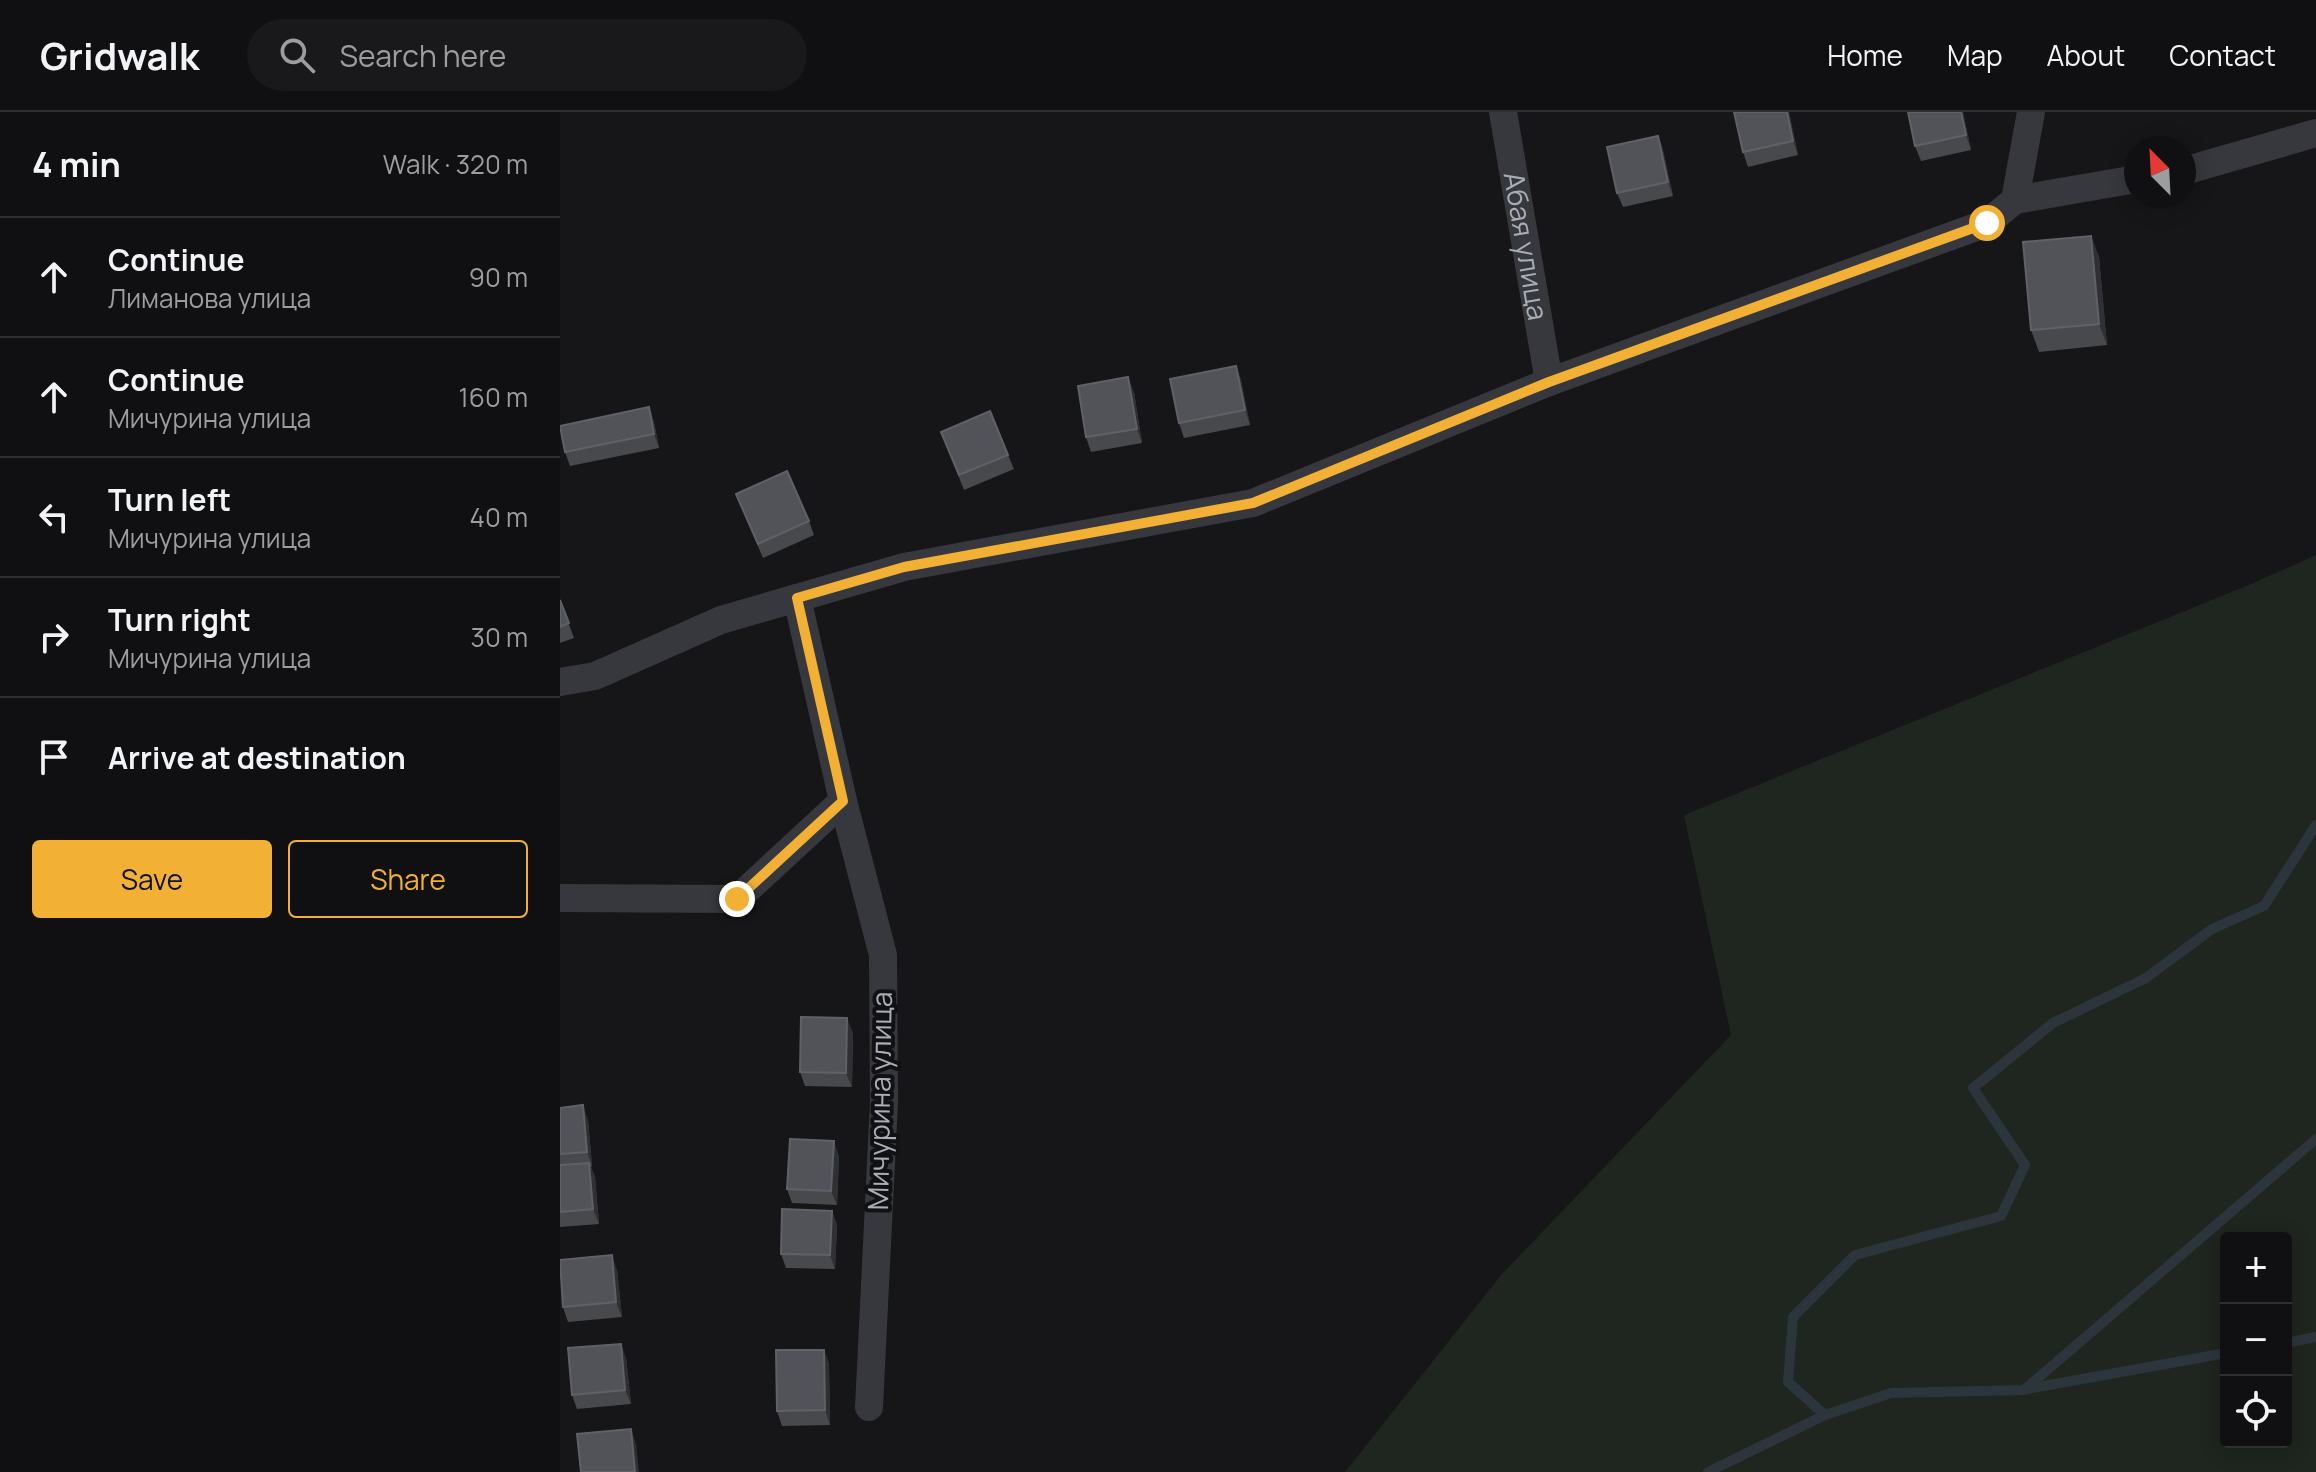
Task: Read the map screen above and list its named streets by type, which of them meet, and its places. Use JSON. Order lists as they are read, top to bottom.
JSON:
{
  "streets": {
    "street": ["Абая улица", "Мичурина улица"]
  },
  "north": "top left",
  "page": {
    "header": "Gridwalk",
    "search": "Search here",
    "nav": [
      "Home",
      "Map",
      "About",
      "Contact"
    ],
    "heading": ["4 min", "Walk · 320 m"],
    "list": [
      ["Continue", "Лиманова улица", "90 m"],
      ["Continue", "Мичурина улица", "160 m"],
      ["Turn left", "Мичурина улица", "40 m"],
      ["Turn right", "Мичурина улица", "30 m"],
      "Arrive at destination"
    ],
    "buttons": ["Save", "Share"],
    "map_buttons": ["+", "−"]
  }
}
